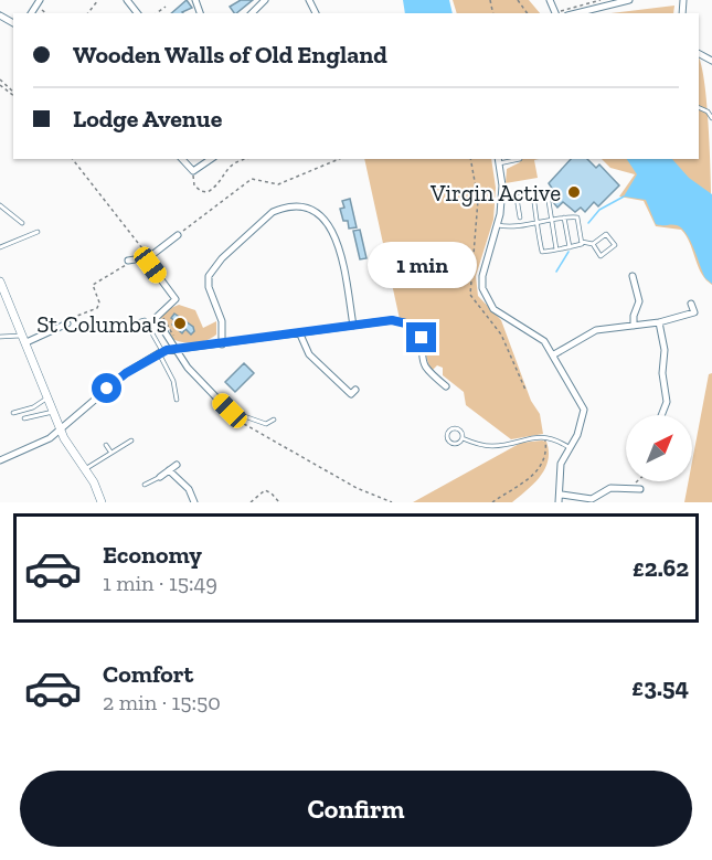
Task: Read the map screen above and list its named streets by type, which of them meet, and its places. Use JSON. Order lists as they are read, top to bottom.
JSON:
{
  "places": ["Virgin Active", "St Columba's"],
  "north": "top right",
  "page": {
    "banner": ["Wooden Walls of Old England", "Lodge Avenue"],
    "bubble": "1 min",
    "list": [
      {
        "name": "Economy",
        "note": "1 min · 15:49",
        "value": "£2.62"
      },
      {
        "name": "Comfort",
        "note": "2 min · 15:50",
        "value": "£3.54"
      }
    ],
    "buttons": "Confirm"
  }
}
